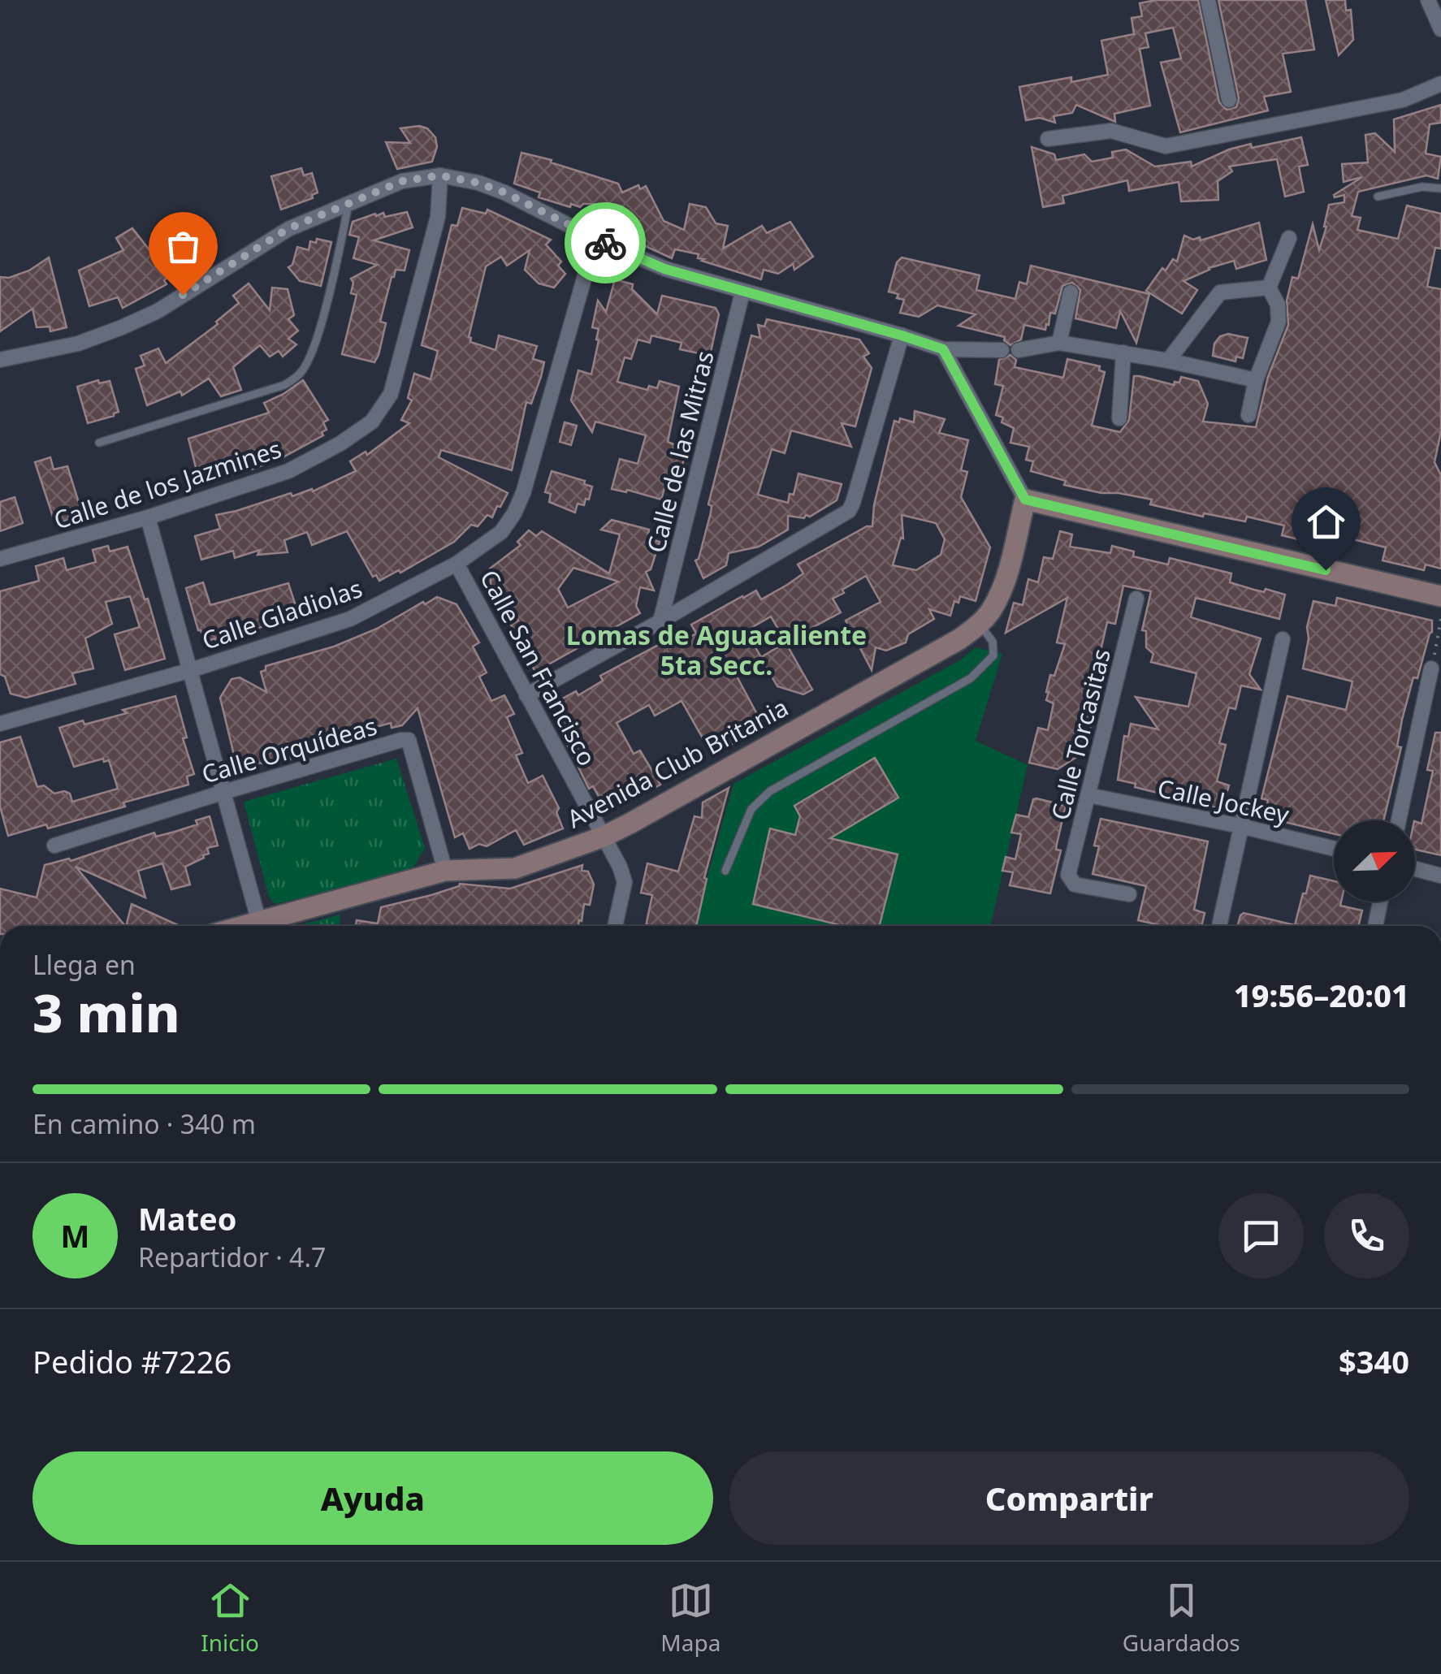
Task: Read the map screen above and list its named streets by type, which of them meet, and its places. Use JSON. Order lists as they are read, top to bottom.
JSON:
{
  "streets": {
    "main road": ["Avenida Club Britania"],
    "street": [
      "Calle de las Mitras",
      "Calle de los Jazmines",
      "Calle Gladiolas",
      "Calle San Francisco",
      "Calle Torcasitas",
      "Calle Orquídeas",
      "Calle Jockey"
    ]
  },
  "crossings": [
    ["Calle Gladiolas", "Calle San Francisco"],
    ["Calle San Francisco", "Avenida Club Britania"],
    ["Calle Torcasitas", "Calle Jockey"],
    ["Calle Orquídeas", "Avenida Club Britania"]
  ],
  "districts": ["Lomas de Aguacaliente 5ta Secc."],
  "north": "top right",
  "page": {
    "heading": ["3 min", "Llega en", "19:56–20:01"],
    "panel": [
      "Mateo",
      "Repartidor · 4.7",
      "Pedido #7226",
      "$340"
    ],
    "bar": "En camino · 340 m",
    "round": "M",
    "buttons": ["Ayuda", "Compartir"],
    "tabs": ["Inicio", "Mapa", "Guardados"]
  }
}
